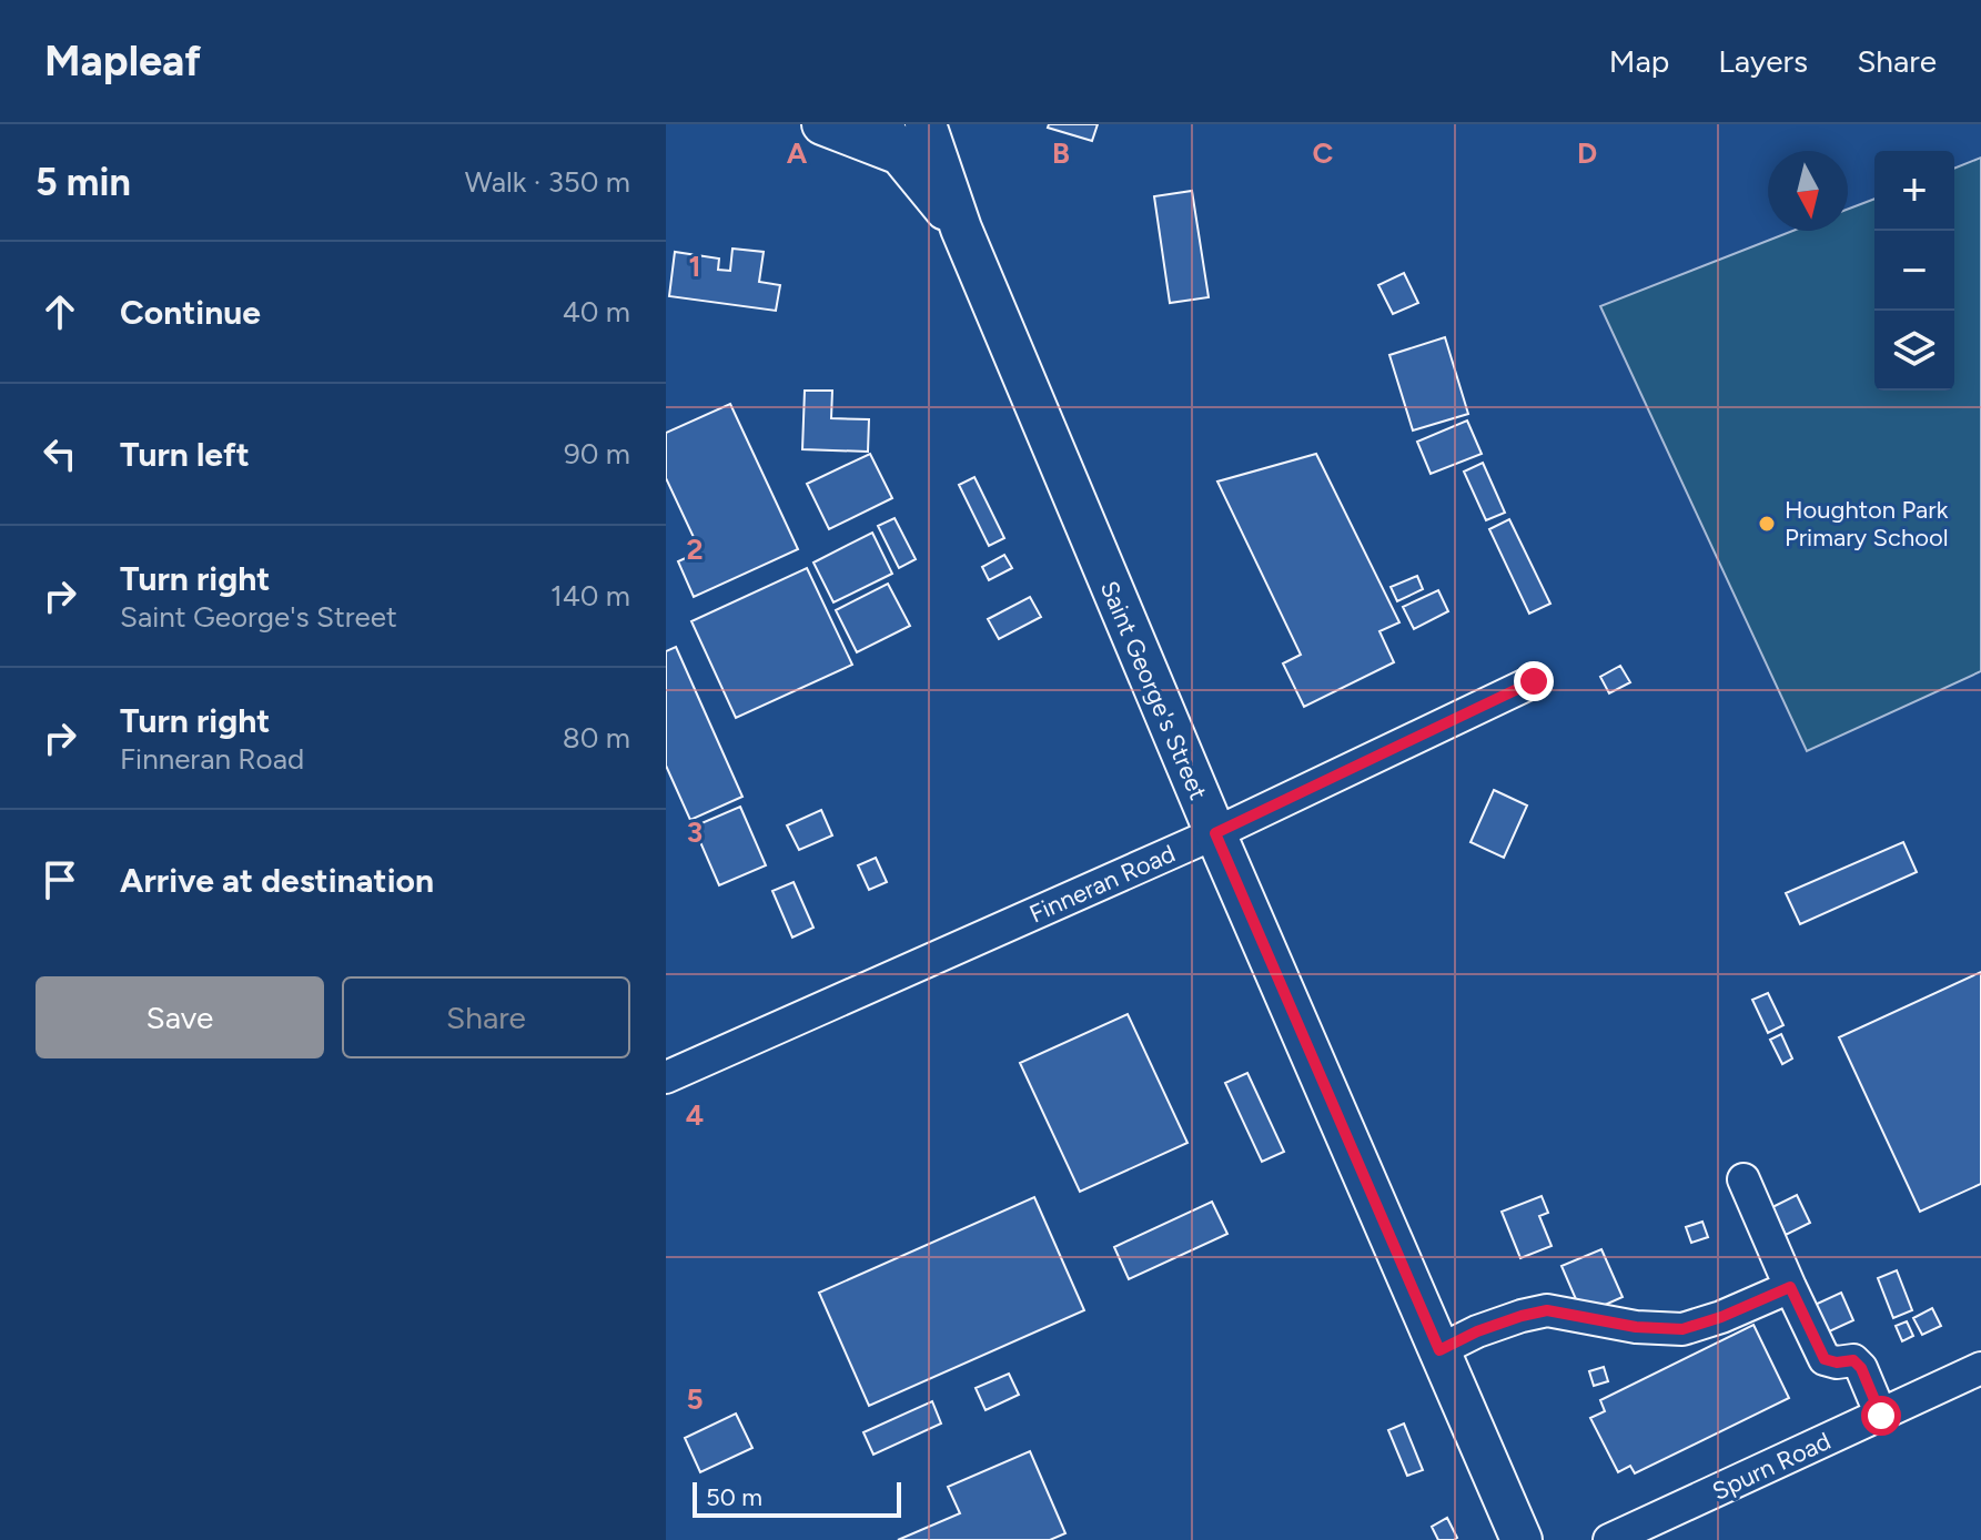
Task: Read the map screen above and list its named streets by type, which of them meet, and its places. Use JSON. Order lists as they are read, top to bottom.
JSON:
{
  "streets": {
    "main road": ["Saint George's Street"],
    "street": ["Finneran Road", "Spurn Road"]
  },
  "crossings": [
    ["Saint George's Street", "Finneran Road"]
  ],
  "places": ["Houghton Park Primary School"],
  "scale_bar": "50 m",
  "north": "bottom",
  "page": {
    "header": "Mapleaf",
    "nav": ["Map", "Layers", "Share"],
    "heading": ["5 min", "Walk · 350 m"],
    "map_buttons": ["+", "−"],
    "list": [
      ["Continue", "40 m"],
      ["Turn left", "90 m"],
      ["Turn right", "Saint George's Street", "140 m"],
      ["Turn right", "Finneran Road", "80 m"],
      "Arrive at destination"
    ],
    "buttons": ["Save", "Share"],
    "scale": "50 m"
  },
  "grid": {
    "columns": [
      "A",
      "B",
      "C",
      "D"
    ],
    "rows": [
      "1",
      "2",
      "3",
      "4",
      "5"
    ]
  }
}
